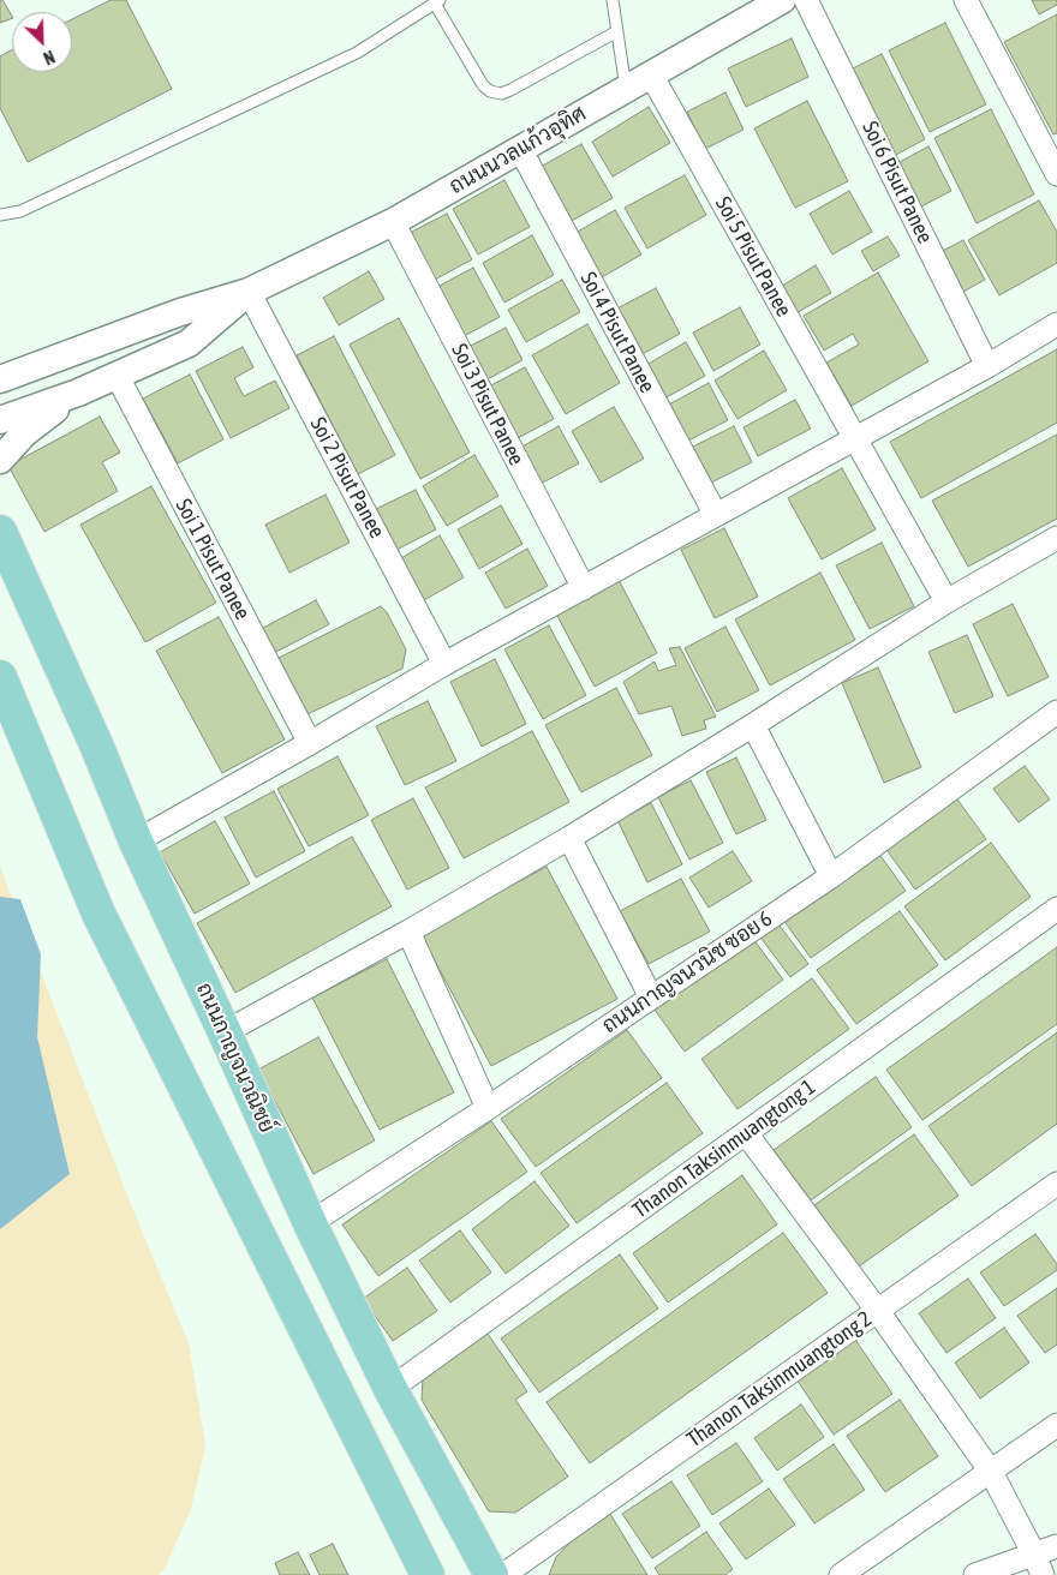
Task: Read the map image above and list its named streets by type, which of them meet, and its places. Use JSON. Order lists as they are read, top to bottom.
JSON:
{
  "streets": {
    "main road": ["ถนนกาญจนวณิชย์"],
    "street": [
      "ถนนนวลแก้วอุทิศ",
      "Soi 6 Pisut Panee",
      "Soi 5 Pisut Panee",
      "Soi 4 Pisut Panee",
      "Soi 3 Pisut Panee",
      "Soi 2 Pisut Panee",
      "Soi 1 Pisut Panee",
      "ถนนกาญจนวนิช ซอย 6",
      "Thanon Taksinmuangtong 1",
      "Thanon Taksinmuangtong 2"
    ]
  },
  "crossings": [
    ["ถนนนวลแก้วอุทิศ", "Soi 5 Pisut Panee"],
    ["ถนนนวลแก้วอุทิศ", "Soi 4 Pisut Panee"],
    ["ถนนนวลแก้วอุทิศ", "Soi 3 Pisut Panee"],
    ["ถนนนวลแก้วอุทิศ", "Soi 2 Pisut Panee"],
    ["ถนนนวลแก้วอุทิศ", "Soi 1 Pisut Panee"],
    ["ถนนกาญจนวนิช ซอย 6", "ถนนกาญจนวณิชย์"],
    ["ถนนกาญจนวณิชย์", "Thanon Taksinmuangtong 1"]
  ],
  "north": "bottom right"
}
